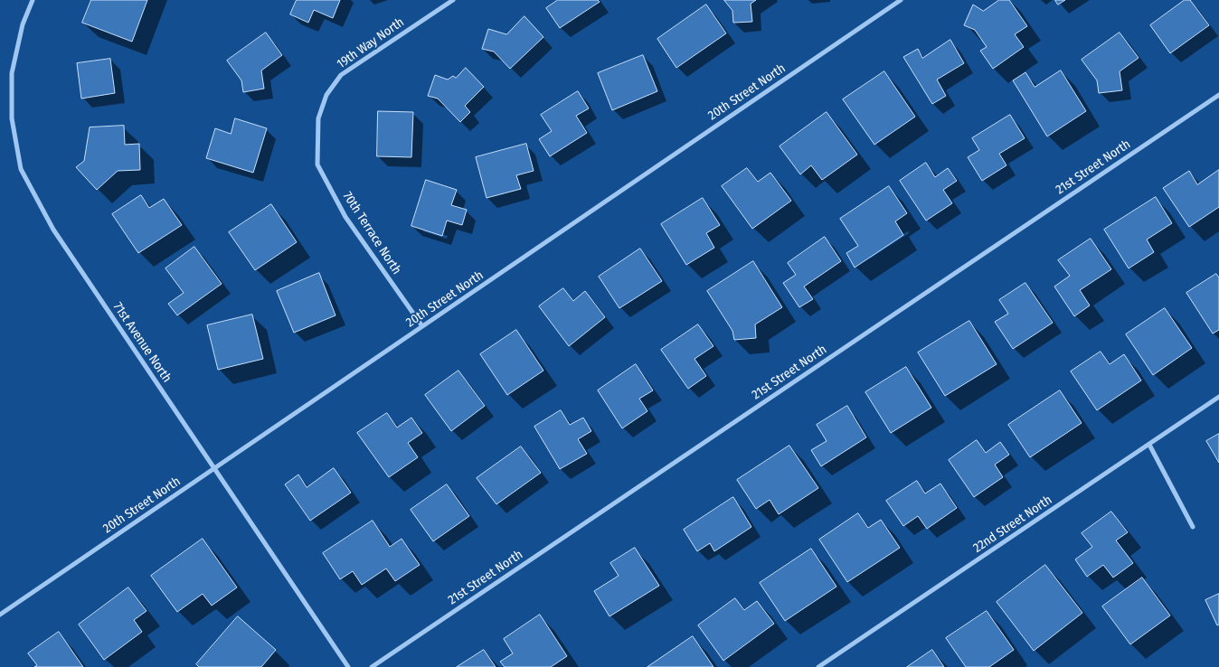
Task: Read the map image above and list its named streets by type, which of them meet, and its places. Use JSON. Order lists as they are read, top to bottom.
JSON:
{
  "streets": {
    "street": [
      "19th Way North",
      "20th Street North",
      "21st Street North",
      "70th Terrace North",
      "71st Avenue North",
      "22nd Street North"
    ]
  },
  "crossings": [
    ["19th Way North", "70th Terrace North"],
    ["20th Street North", "70th Terrace North"],
    ["20th Street North", "71st Avenue North"]
  ]
}
